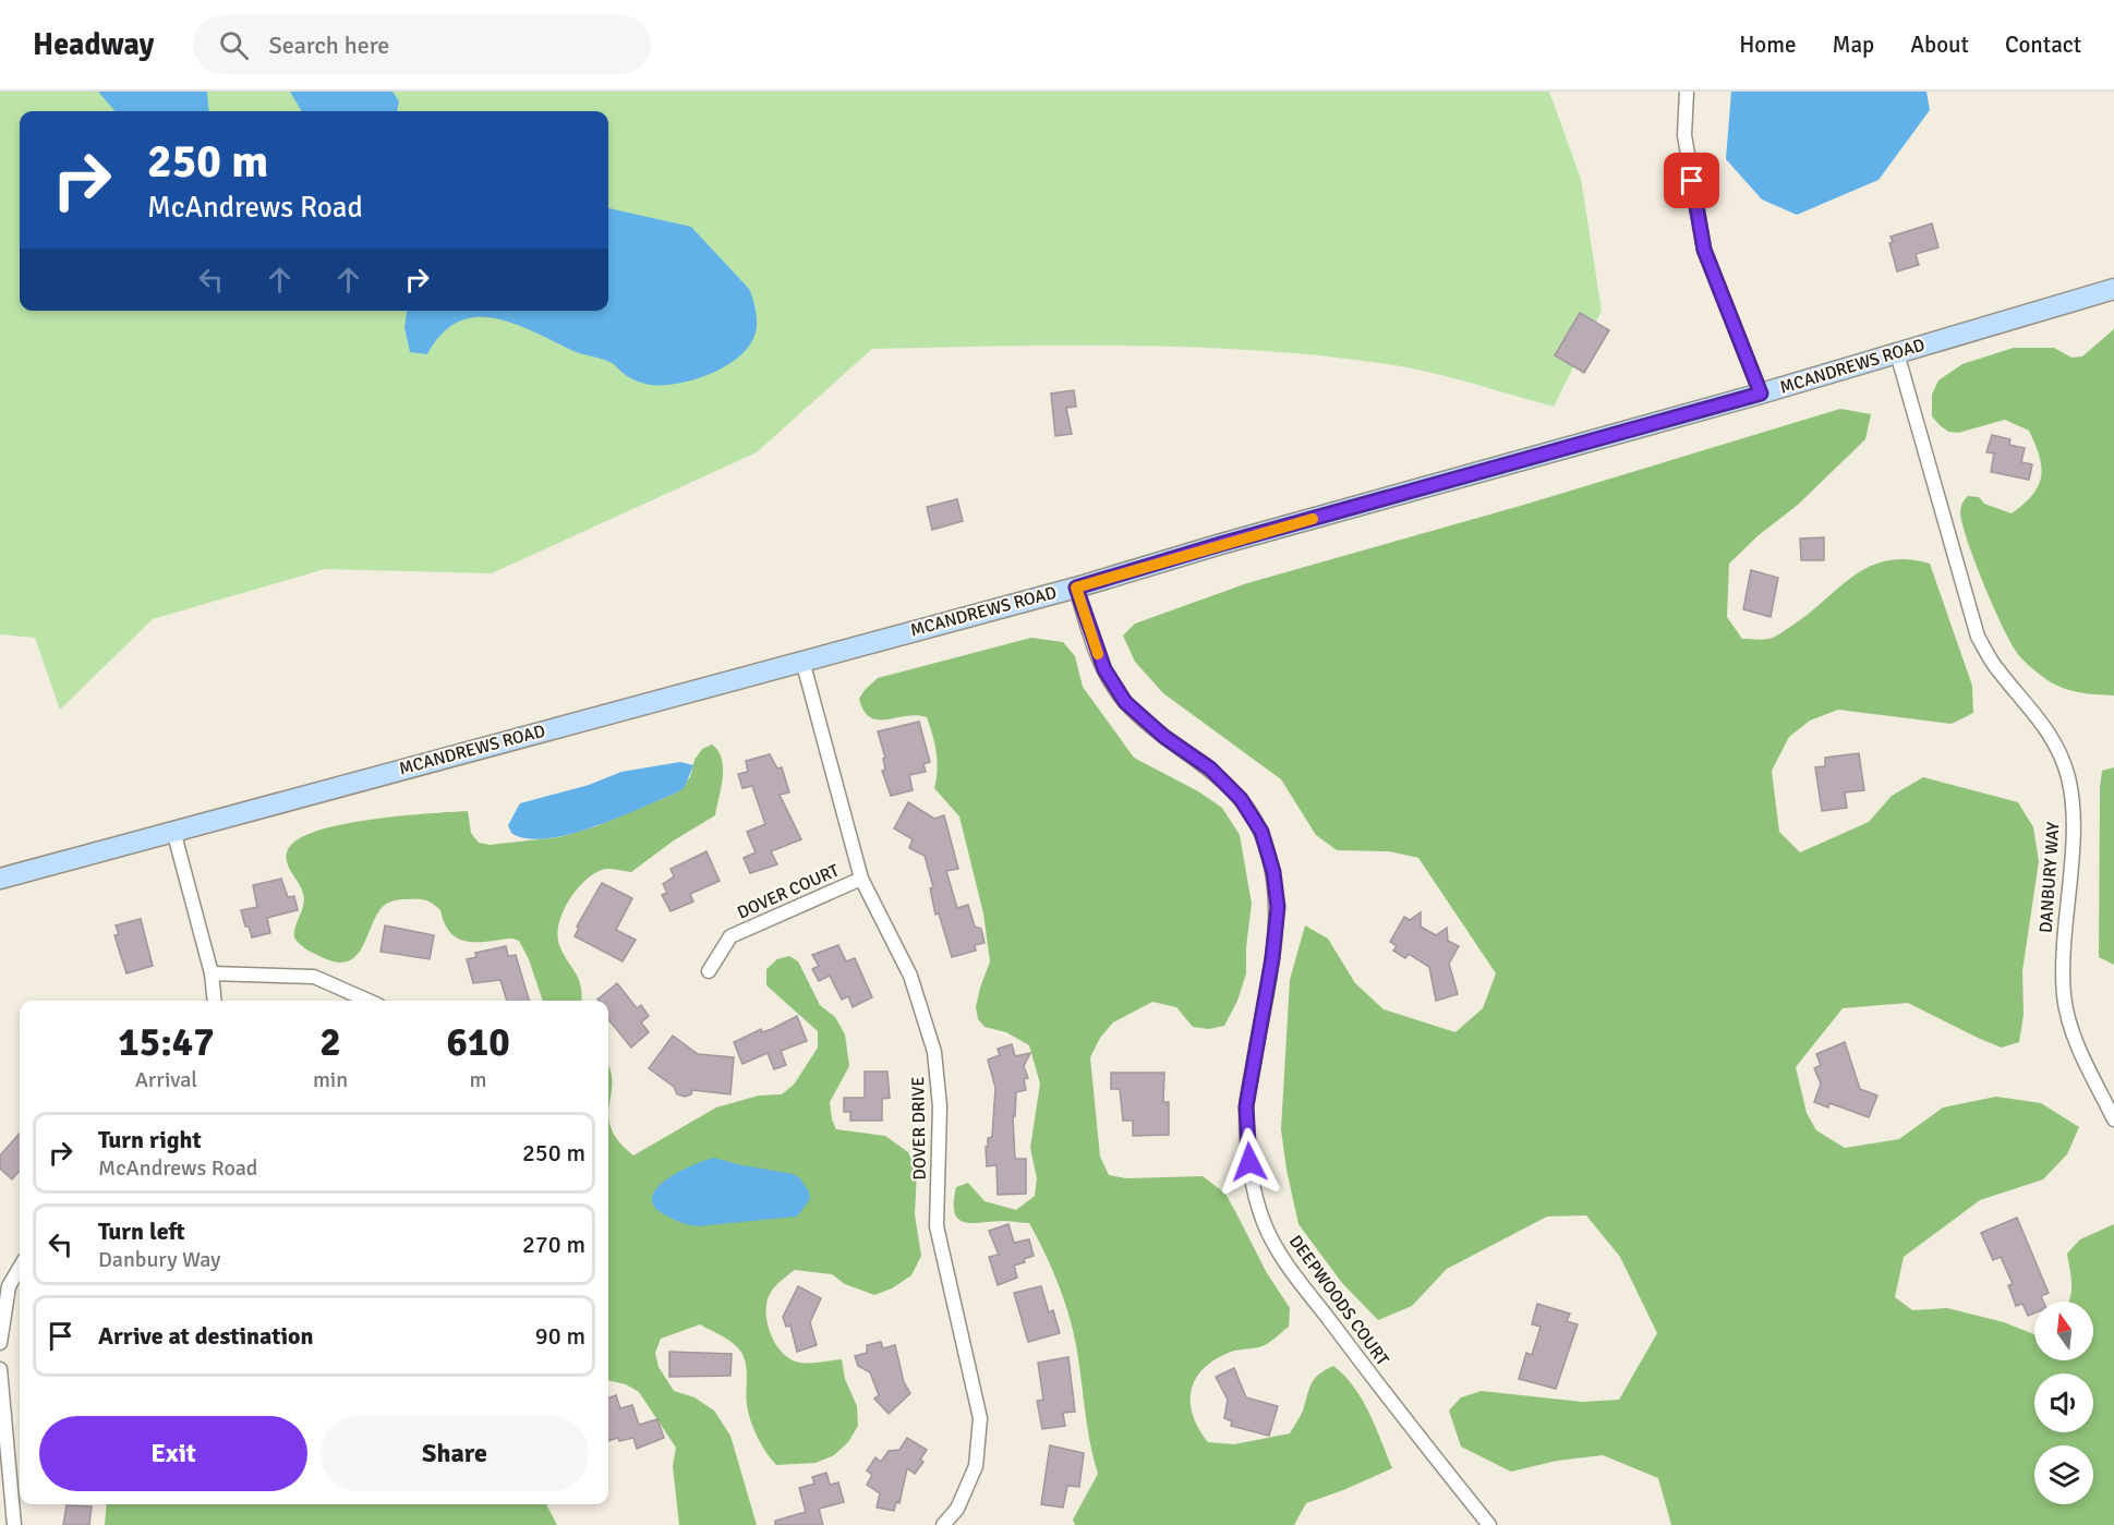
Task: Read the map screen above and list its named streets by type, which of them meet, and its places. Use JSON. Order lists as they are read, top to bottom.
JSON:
{
  "streets": {
    "main road": ["MCANDREWS ROAD"],
    "street": [
      "DANBURY WAY",
      "DOVER COURT",
      "DOVER DRIVE",
      "DEEPWOODS COURT"
    ]
  },
  "crossings": [
    ["MCANDREWS ROAD", "DANBURY WAY"],
    ["MCANDREWS ROAD", "DOVER DRIVE"],
    ["MCANDREWS ROAD", "DEEPWOODS COURT"],
    ["DOVER COURT", "DOVER DRIVE"]
  ],
  "north": "top",
  "page": {
    "header": "Headway",
    "search": "Search here",
    "nav": [
      "Home",
      "Map",
      "About",
      "Contact"
    ],
    "turn": ["250 m", "McAndrews Road"],
    "eta": [
      "15:47",
      "Arrival",
      "2",
      "min",
      "610",
      "m"
    ],
    "list": [
      {
        "name": "Turn right",
        "note": "McAndrews Road",
        "value": "250 m"
      },
      {
        "name": "Turn left",
        "note": "Danbury Way",
        "value": "270 m"
      },
      {
        "name": "Arrive at destination",
        "value": "90 m"
      }
    ],
    "buttons": ["Exit", "Share"]
  }
}
